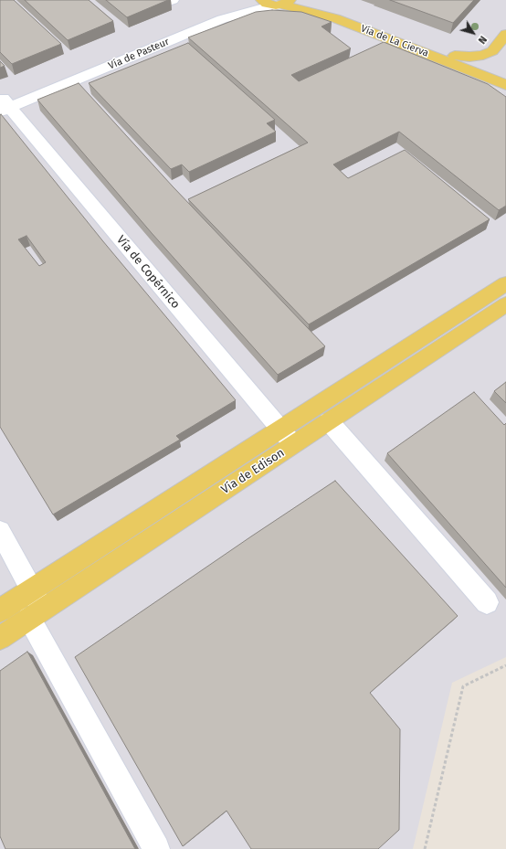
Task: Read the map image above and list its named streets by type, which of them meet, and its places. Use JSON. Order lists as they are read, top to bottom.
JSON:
{
  "streets": {
    "main road": ["Vía de La Cierva", "Vía de Edison"],
    "street": ["Vía de Pasteur", "Vía de Copérnico"]
  },
  "crossings": [
    ["Vía de La Cierva", "Vía de Pasteur"],
    ["Vía de Pasteur", "Vía de Copérnico"],
    ["Vía de Copérnico", "Vía de Edison"]
  ],
  "north": "bottom right"
}
